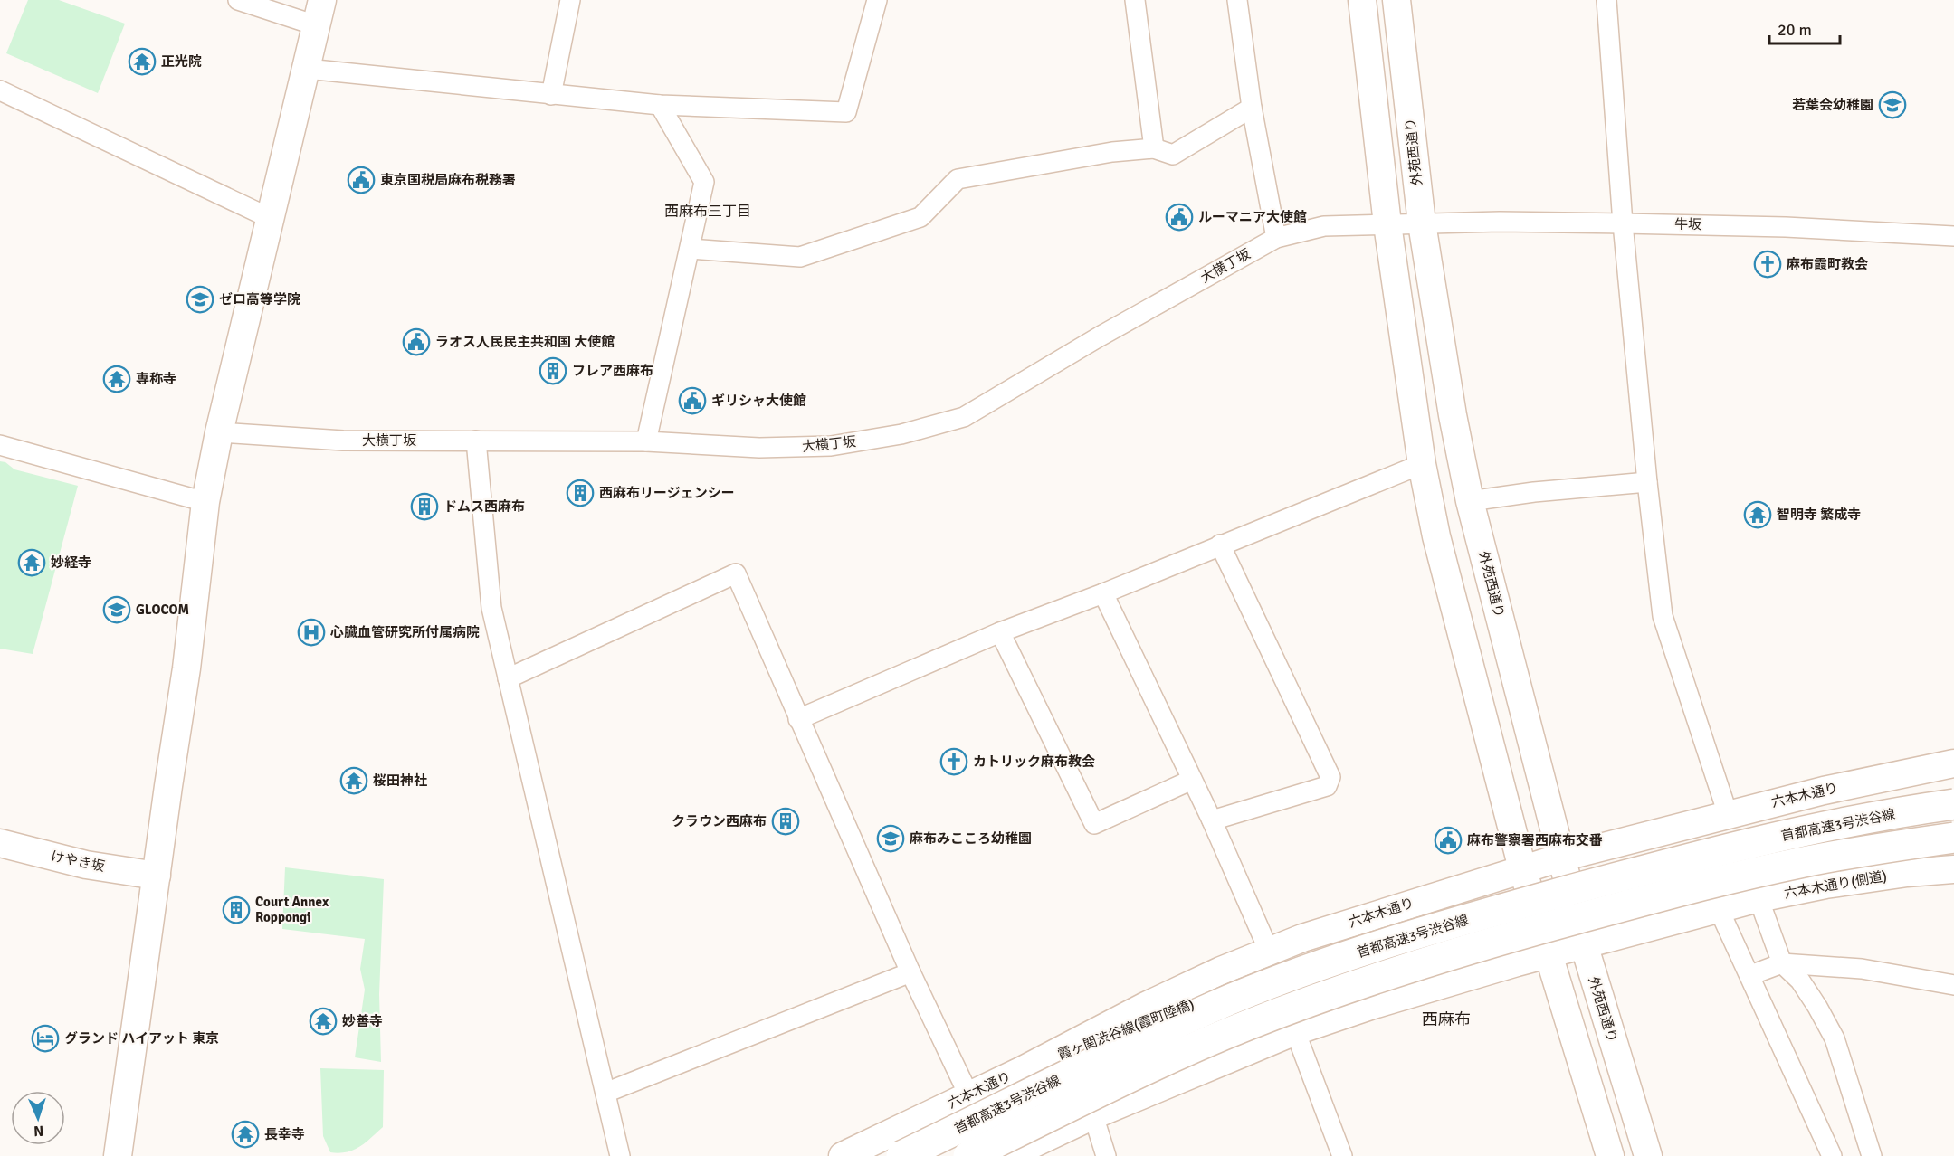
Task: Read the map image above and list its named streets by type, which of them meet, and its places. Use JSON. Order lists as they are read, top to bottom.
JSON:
{
  "streets": {
    "highway": ["首都高速3号渋谷線"],
    "main road": [
      "外苑西通り",
      "六本木通り",
      "けやき坂",
      "六本木通り(側道)",
      "霞ヶ関渋谷線(霞町陸橋)"
    ],
    "street": ["牛坂", "大横丁坂"]
  },
  "crossings": [
    ["外苑西通り", "牛坂"],
    ["外苑西通り", "六本木通り"],
    ["牛坂", "大横丁坂"],
    ["六本木通り", "霞ヶ関渋谷線(霞町陸橋)"]
  ],
  "districts": ["西麻布三丁目", "西麻布"],
  "places": {
    "temple": [
      "正光院",
      "専称寺",
      "智明寺 繁成寺",
      "妙経寺",
      "桜田神社",
      "妙善寺",
      "長幸寺"
    ],
    "school or university": [
      "若葉会幼稚園",
      "ゼロ高等学院",
      "GLOCOM",
      "麻布みこころ幼稚園"
    ],
    "public building": [
      "東京国税局麻布税務署",
      "ルーマニア大使館",
      "ラオス人民民主共和国 大使館",
      "ギリシャ大使館",
      "麻布警察署西麻布交番"
    ],
    "church": ["麻布霞町教会", "カトリック麻布教会"],
    "building": [
      "フレア西麻布",
      "西麻布リージェンシー",
      "ドムス西麻布",
      "クラウン西麻布",
      "Court Annex Roppongi"
    ],
    "hospital": ["心臓血管研究所付属病院"],
    "hotel": ["グランド ハイアット 東京"]
  },
  "scale_bar": "20 m",
  "north": "bottom"
}
